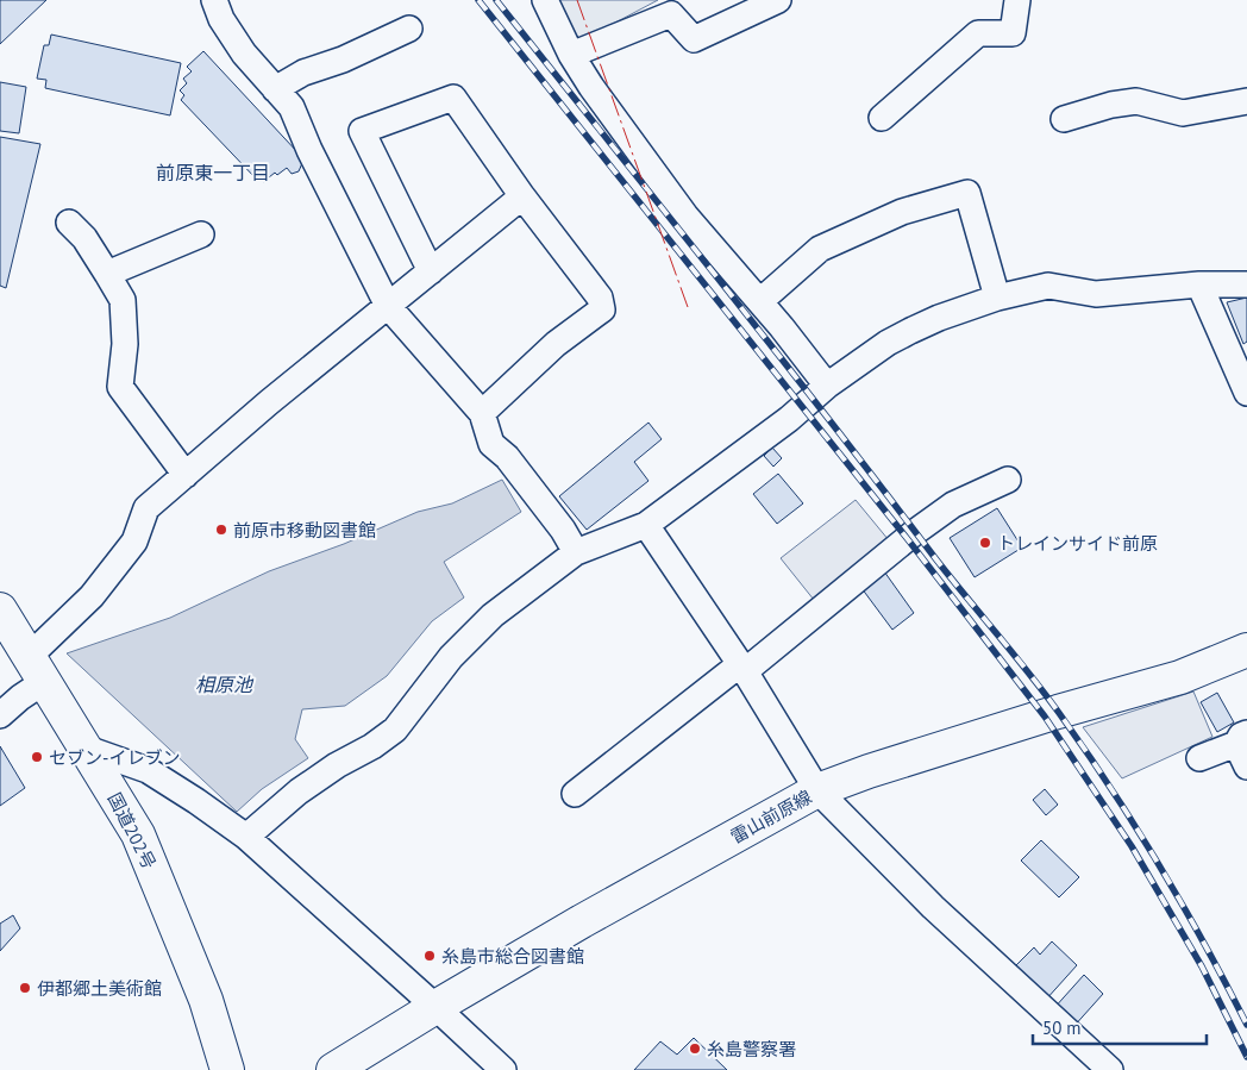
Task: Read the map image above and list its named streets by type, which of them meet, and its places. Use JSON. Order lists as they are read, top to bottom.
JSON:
{
  "streets": {
    "main road": ["雷山前原線", "国道202号"]
  },
  "districts": ["前原東一丁目"],
  "water": ["相原池"],
  "places": [
    "前原市移動図書館",
    "トレインサイド前原",
    "セブン-イレブン",
    "糸島市総合図書館",
    "伊都郷土美術館",
    "糸島警察署"
  ],
  "scale_bar": "50 m"
}
